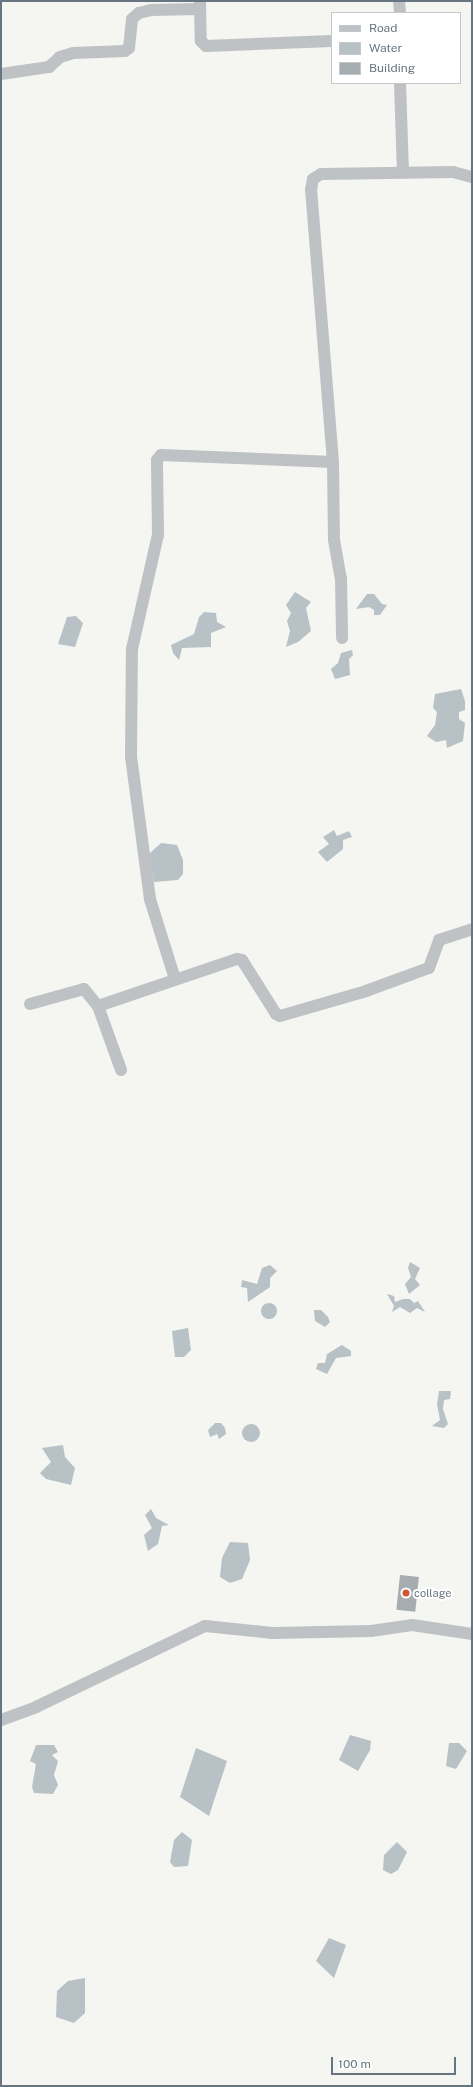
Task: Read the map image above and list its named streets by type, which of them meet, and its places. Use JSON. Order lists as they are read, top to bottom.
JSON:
{
  "places": ["collage"],
  "legend": ["Road", "Water", "Building"],
  "scale_bar": "100 m"
}
